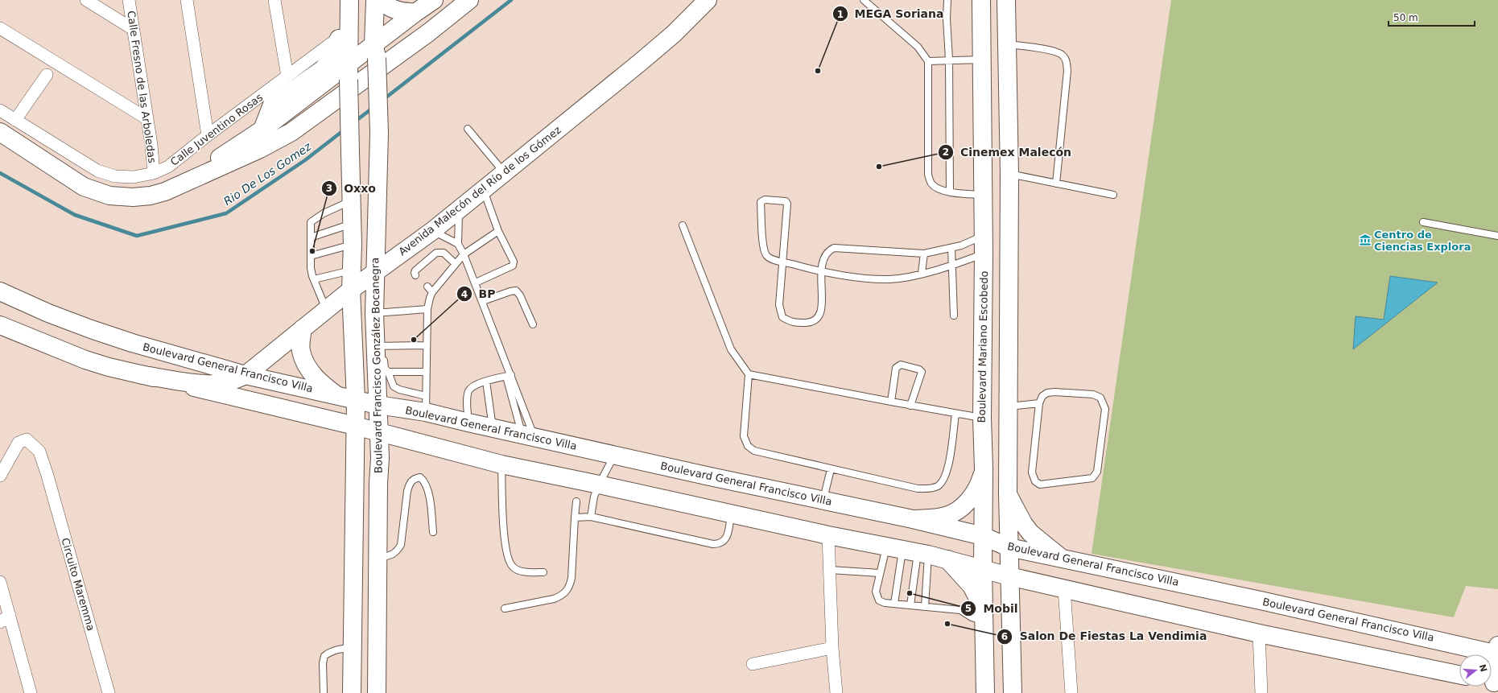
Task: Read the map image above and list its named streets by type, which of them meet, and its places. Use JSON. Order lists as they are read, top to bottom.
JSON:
{
  "streets": {
    "main road": [
      "Avenida Malecón del Río de los Gómez",
      "Boulevard Mariano Escobedo",
      "Boulevard Francisco González Bocanegra",
      "Boulevard General Francisco Villa"
    ],
    "street": ["Calle Fresno de las Arboledas", "Calle Juventino Rosas", "Circuito Maremma"]
  },
  "crossings": [
    ["Calle Fresno de las Arboledas", "Calle Juventino Rosas"],
    ["Avenida Malecón del Río de los Gómez", "Boulevard Francisco González Bocanegra"],
    ["Avenida Malecón del Río de los Gómez", "Boulevard General Francisco Villa"],
    ["Boulevard Mariano Escobedo", "Boulevard General Francisco Villa"],
    ["Boulevard Francisco González Bocanegra", "Boulevard General Francisco Villa"]
  ],
  "water": ["Rio De Los Gomez"],
  "places": {
    "other": [
      "MEGA Soriana",
      "Cinemex Malecón",
      "Oxxo",
      "BP",
      "Mobil",
      "Salon De Fiestas La Vendimia"
    ],
    "museum": ["Centro de Ciencias Explora"]
  },
  "scale_bar": "50 m",
  "north": "right"
}
